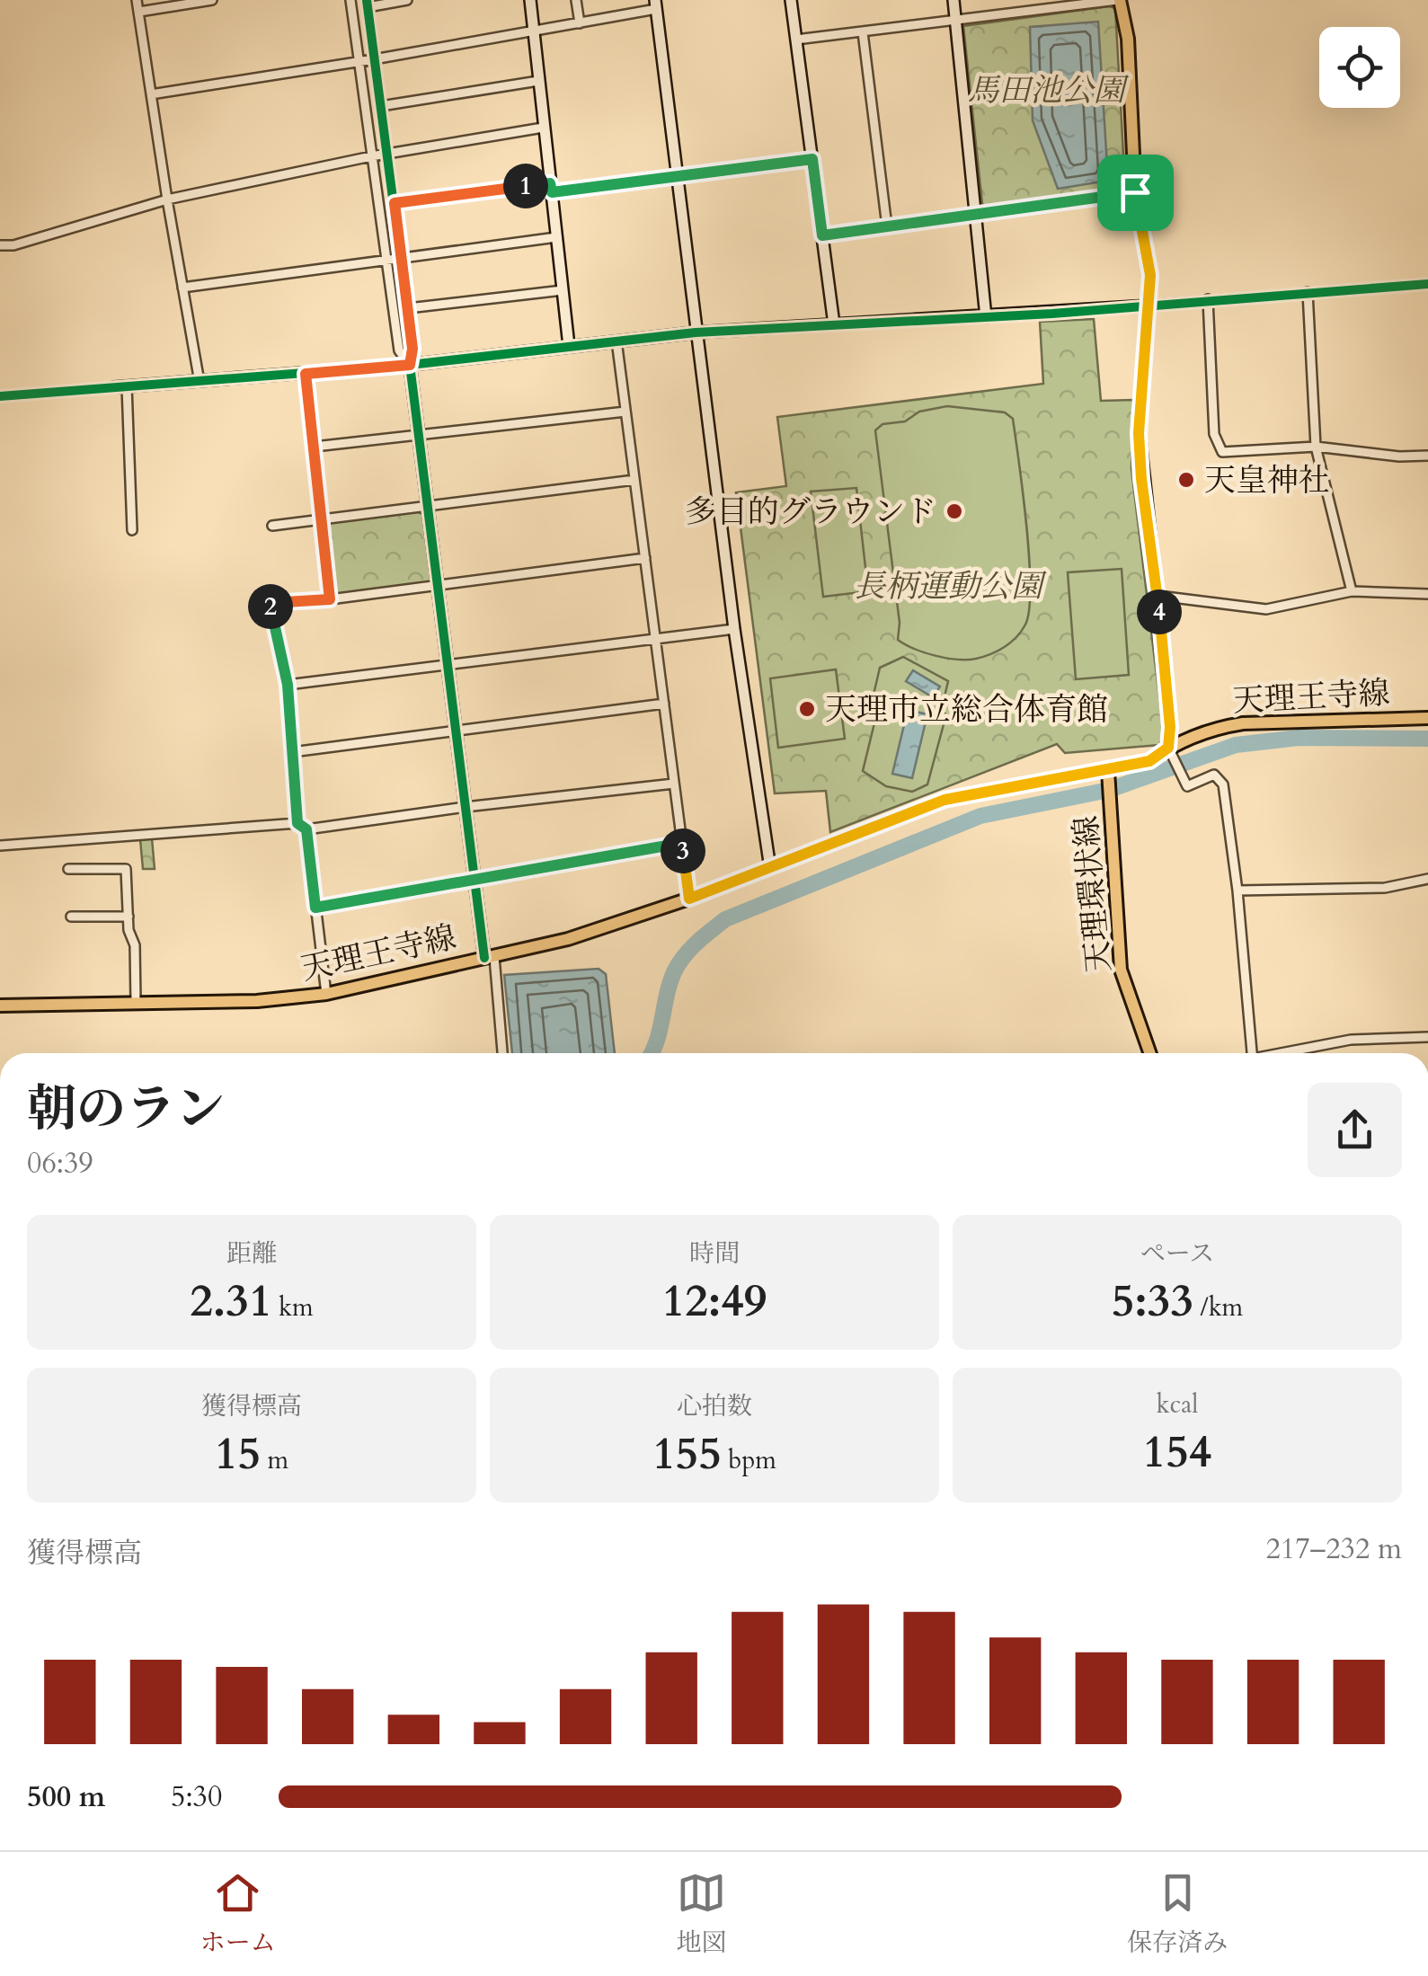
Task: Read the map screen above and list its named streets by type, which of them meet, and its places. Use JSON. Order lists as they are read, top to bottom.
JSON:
{
  "streets": {
    "main road": ["天理王寺線", "天理環状線"]
  },
  "crossings": [
    ["天理王寺線", "天理環状線"]
  ],
  "parks": ["馬田池公園", "長柄運動公園"],
  "places": ["天皇神社", "多目的グラウンド", "天理市立総合体育館"],
  "page": {
    "pins": [
      "1",
      "2",
      "4",
      "3"
    ],
    "heading": ["朝のラン", "06:39"],
    "stats": [
      ["距離", "2.31 km"],
      ["時間", "12:49"],
      ["ペース", "5:33 /km"],
      ["獲得標高", "15 m"],
      ["心拍数", "155 bpm"],
      ["kcal", "154"]
    ],
    "chart": ["獲得標高", "217–232 m"],
    "list": [
      {
        "name": "500 m",
        "note": "5:30"
      }
    ],
    "tabs": ["ホーム", "地図", "保存済み"]
  }
}
